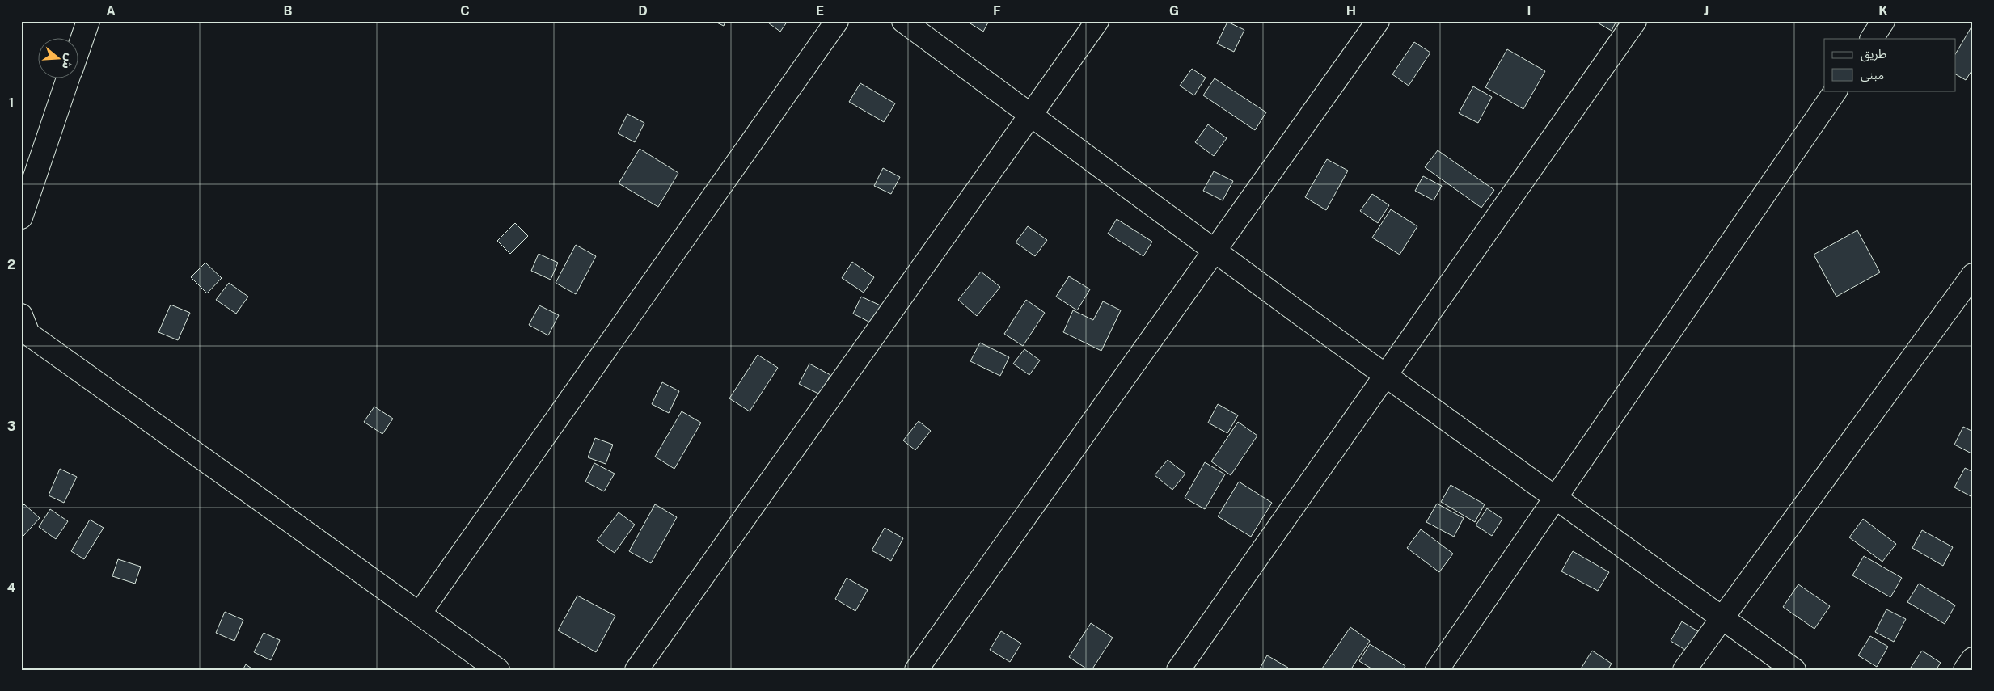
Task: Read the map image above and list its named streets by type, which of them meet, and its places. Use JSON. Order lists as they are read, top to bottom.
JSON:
{
  "legend": ["طريق", "مبنى"],
  "north": "right",
  "grid": {
    "columns": [
      "A",
      "B",
      "C",
      "D",
      "E",
      "F",
      "G",
      "H",
      "I",
      "J",
      "K"
    ],
    "rows": [
      "1",
      "2",
      "3",
      "4"
    ]
  }
}
